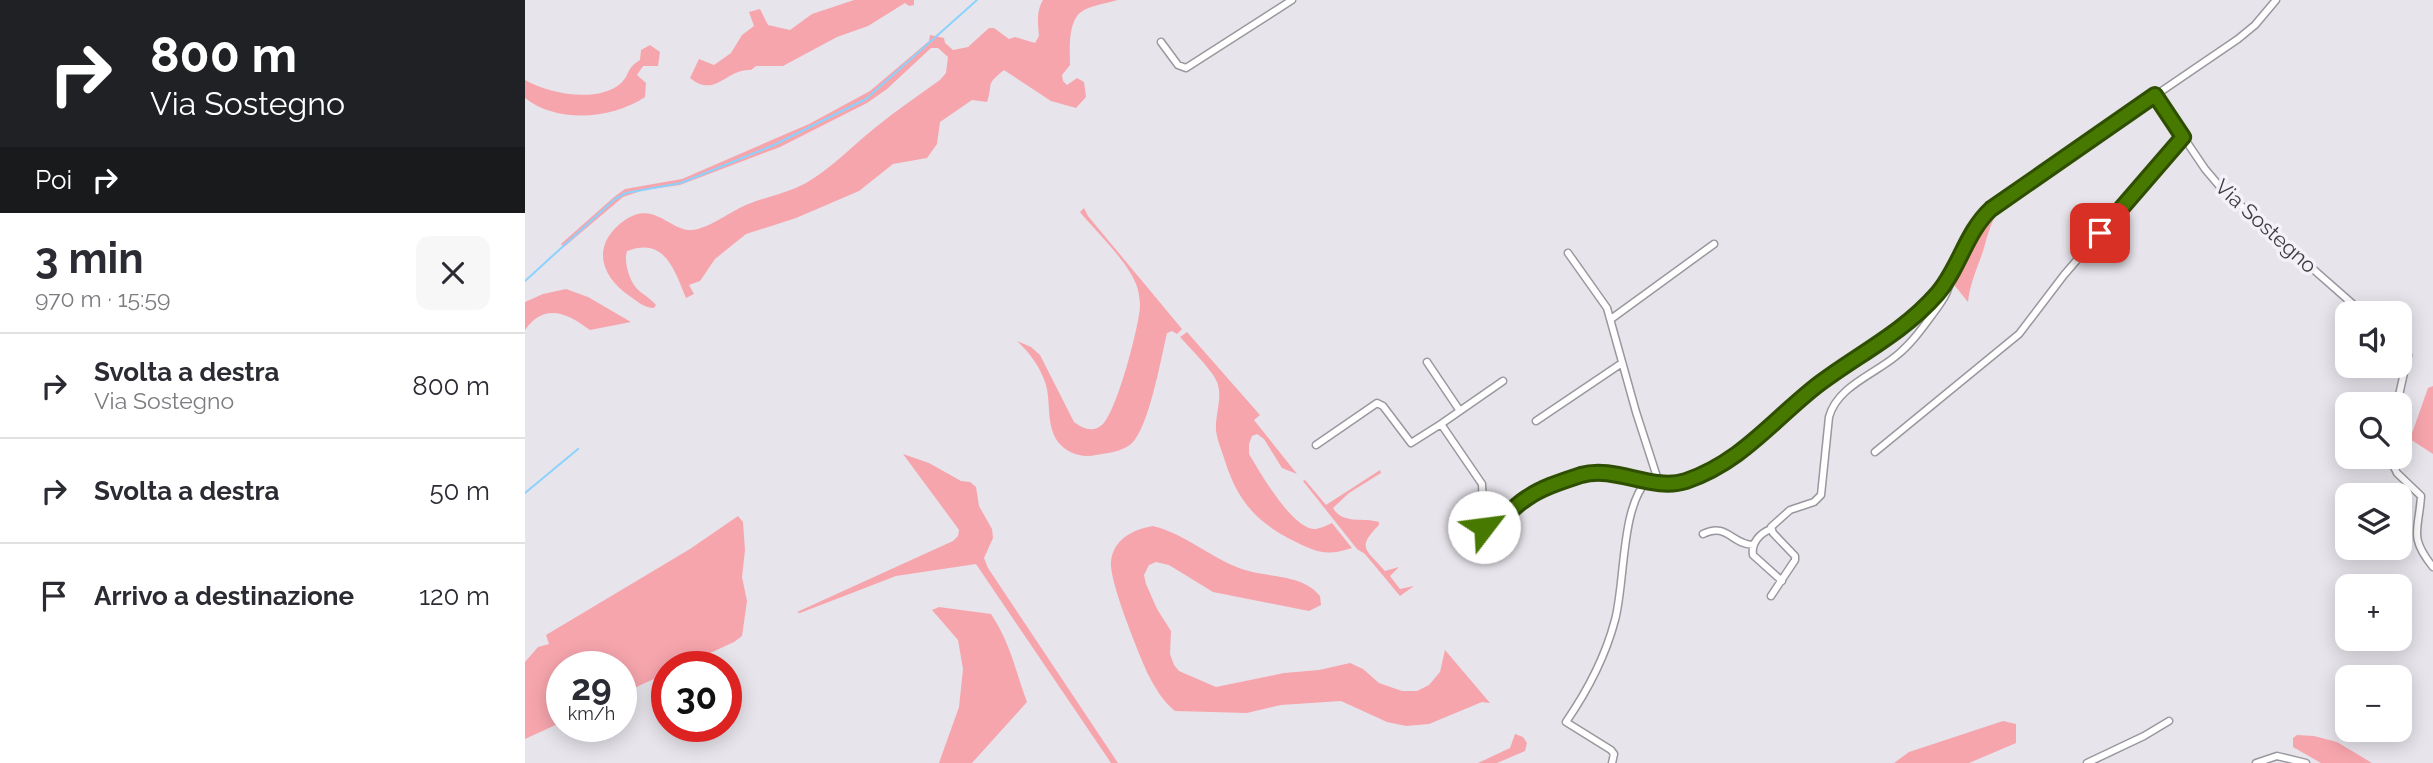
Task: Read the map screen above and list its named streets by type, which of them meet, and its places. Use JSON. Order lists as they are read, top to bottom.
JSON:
{
  "streets": {
    "street": ["Via Sostegno"]
  },
  "page": {
    "turn": ["800 m", "Via Sostegno"],
    "then": "Poi",
    "heading": ["3 min", "970 m · 15:59"],
    "map_buttons": ["+", "−"],
    "list": [
      {
        "name": "Svolta a destra",
        "note": "Via Sostegno",
        "value": "800 m"
      },
      {
        "name": "Svolta a destra",
        "value": "50 m"
      },
      {
        "name": "Arrivo a destinazione",
        "value": "120 m"
      }
    ],
    "speed": "29 km/h",
    "limit": "30"
  }
}
